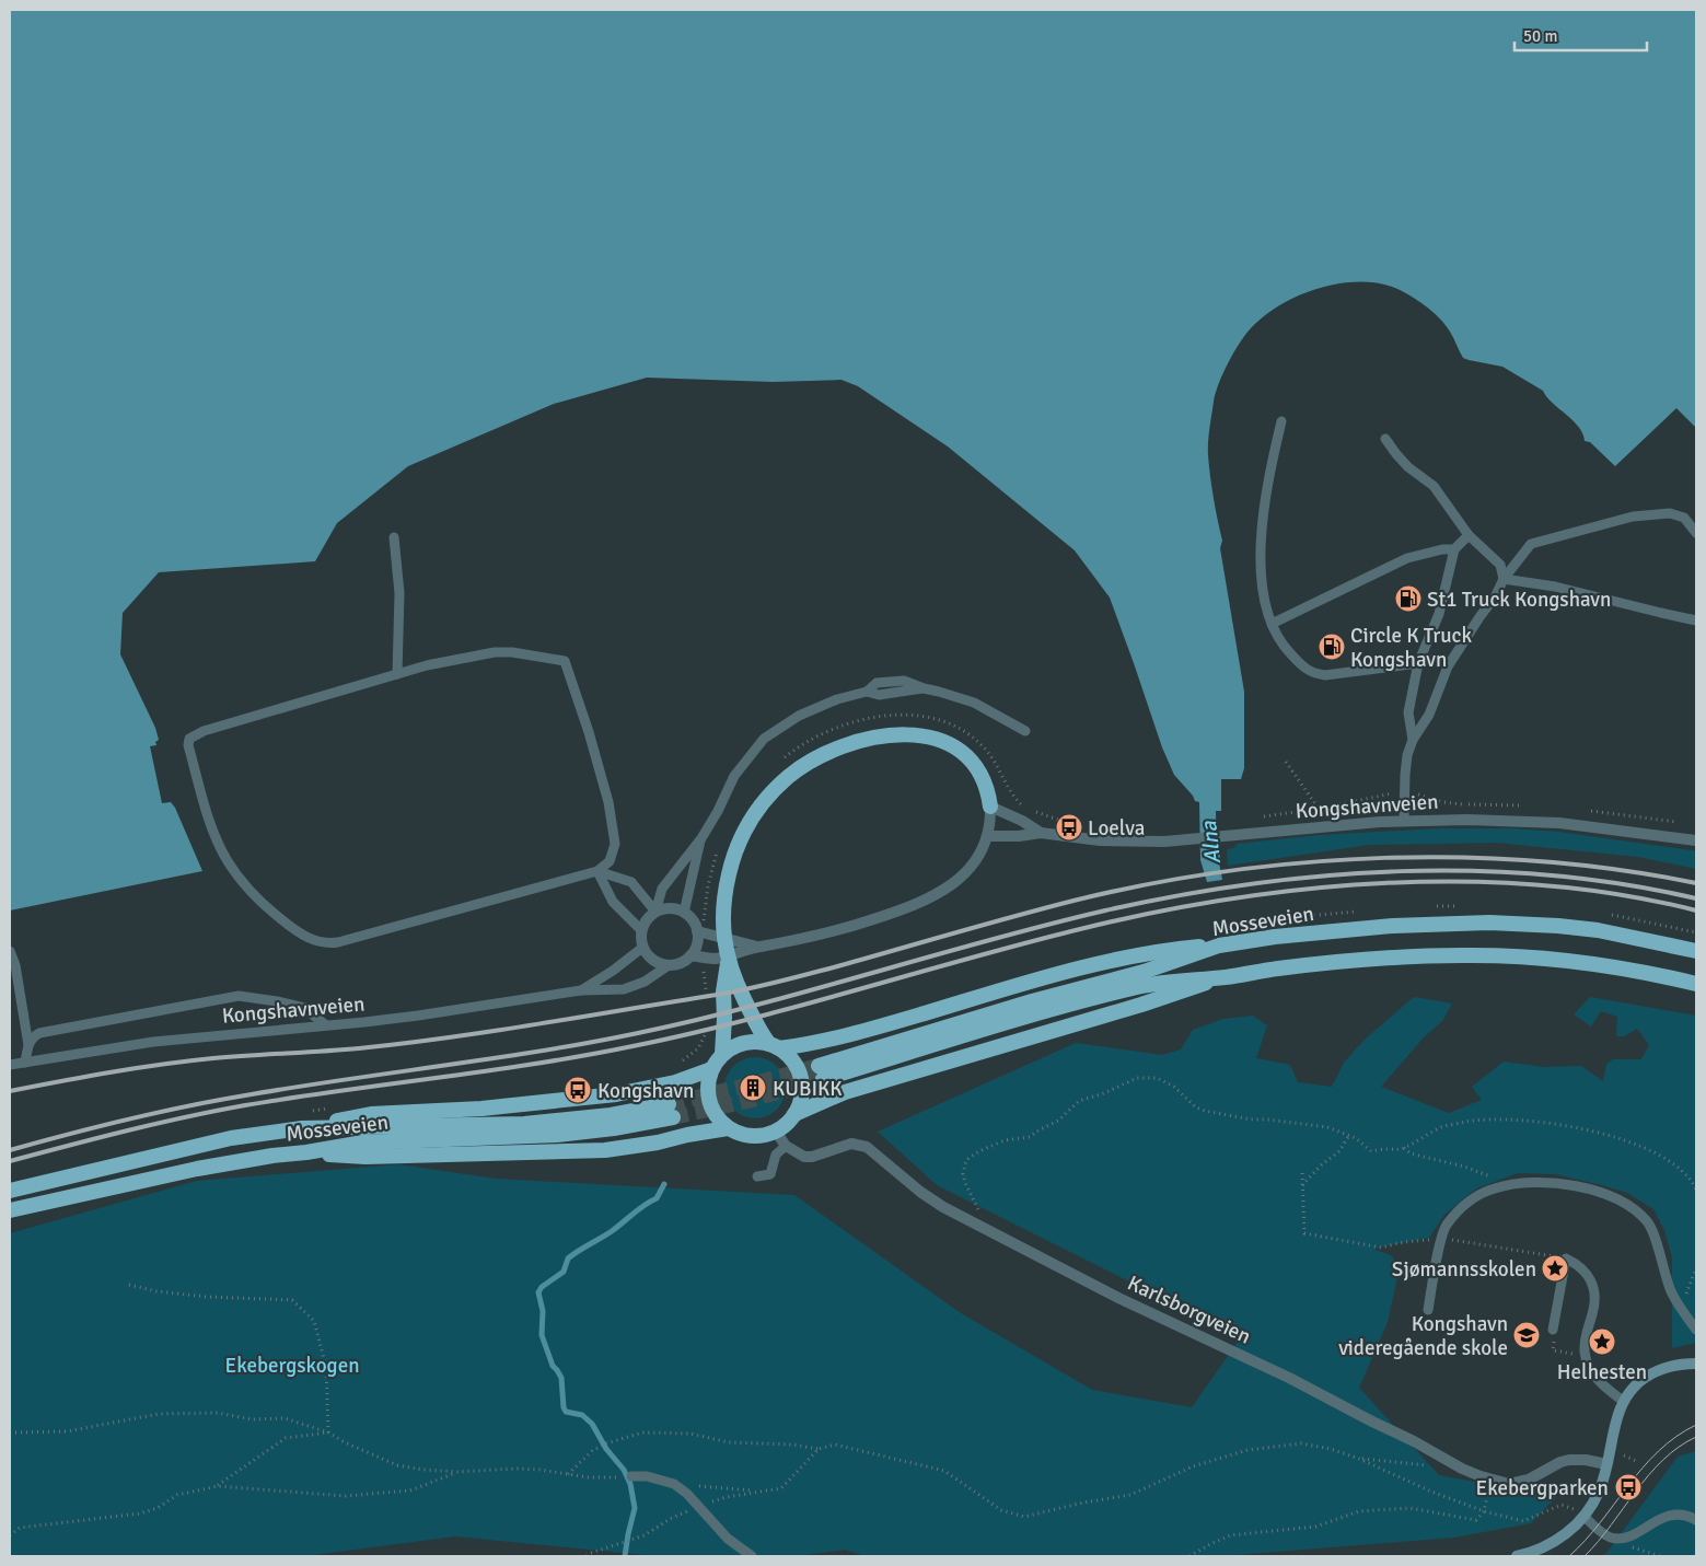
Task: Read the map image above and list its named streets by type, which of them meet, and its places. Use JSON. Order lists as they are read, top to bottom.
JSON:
{
  "streets": {
    "highway": ["Mosseveien"],
    "street": ["Kongshavnveien", "Karlsborgveien"]
  },
  "water": ["Alna"],
  "parks": ["Ekebergskogen"],
  "places": {
    "fuel station": ["St1 Truck Kongshavn", "Circle K Truck Kongshavn"],
    "bus stop": ["Loelva", "Kongshavn", "Ekebergparken"],
    "building": ["KUBIKK"],
    "place": ["Sjømannsskolen", "Helhesten"],
    "school or university": ["Kongshavn videregående skole"]
  },
  "scale_bar": "50 m"
}
